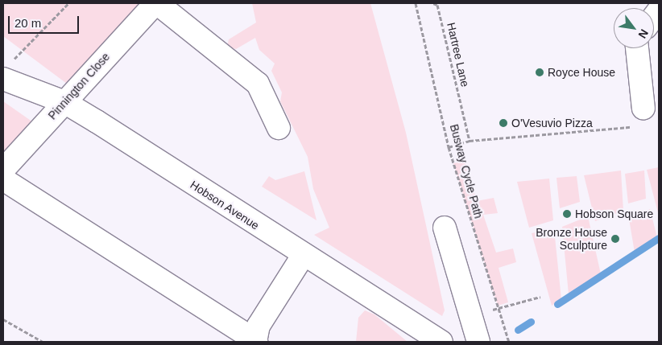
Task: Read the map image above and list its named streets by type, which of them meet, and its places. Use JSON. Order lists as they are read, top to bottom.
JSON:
{
  "streets": {
    "street": ["Pinnington Close", "Hobson Avenue"],
    "path": ["Hartree Lane", "Busway Cycle Path"]
  },
  "crossings": [
    ["Pinnington Close", "Hobson Avenue"]
  ],
  "places": [
    "Royce House",
    "O'Vesuvio Pizza",
    "Hobson Square",
    "Bronze House Sculpture"
  ],
  "scale_bar": "20 m",
  "north": "bottom right"
}
